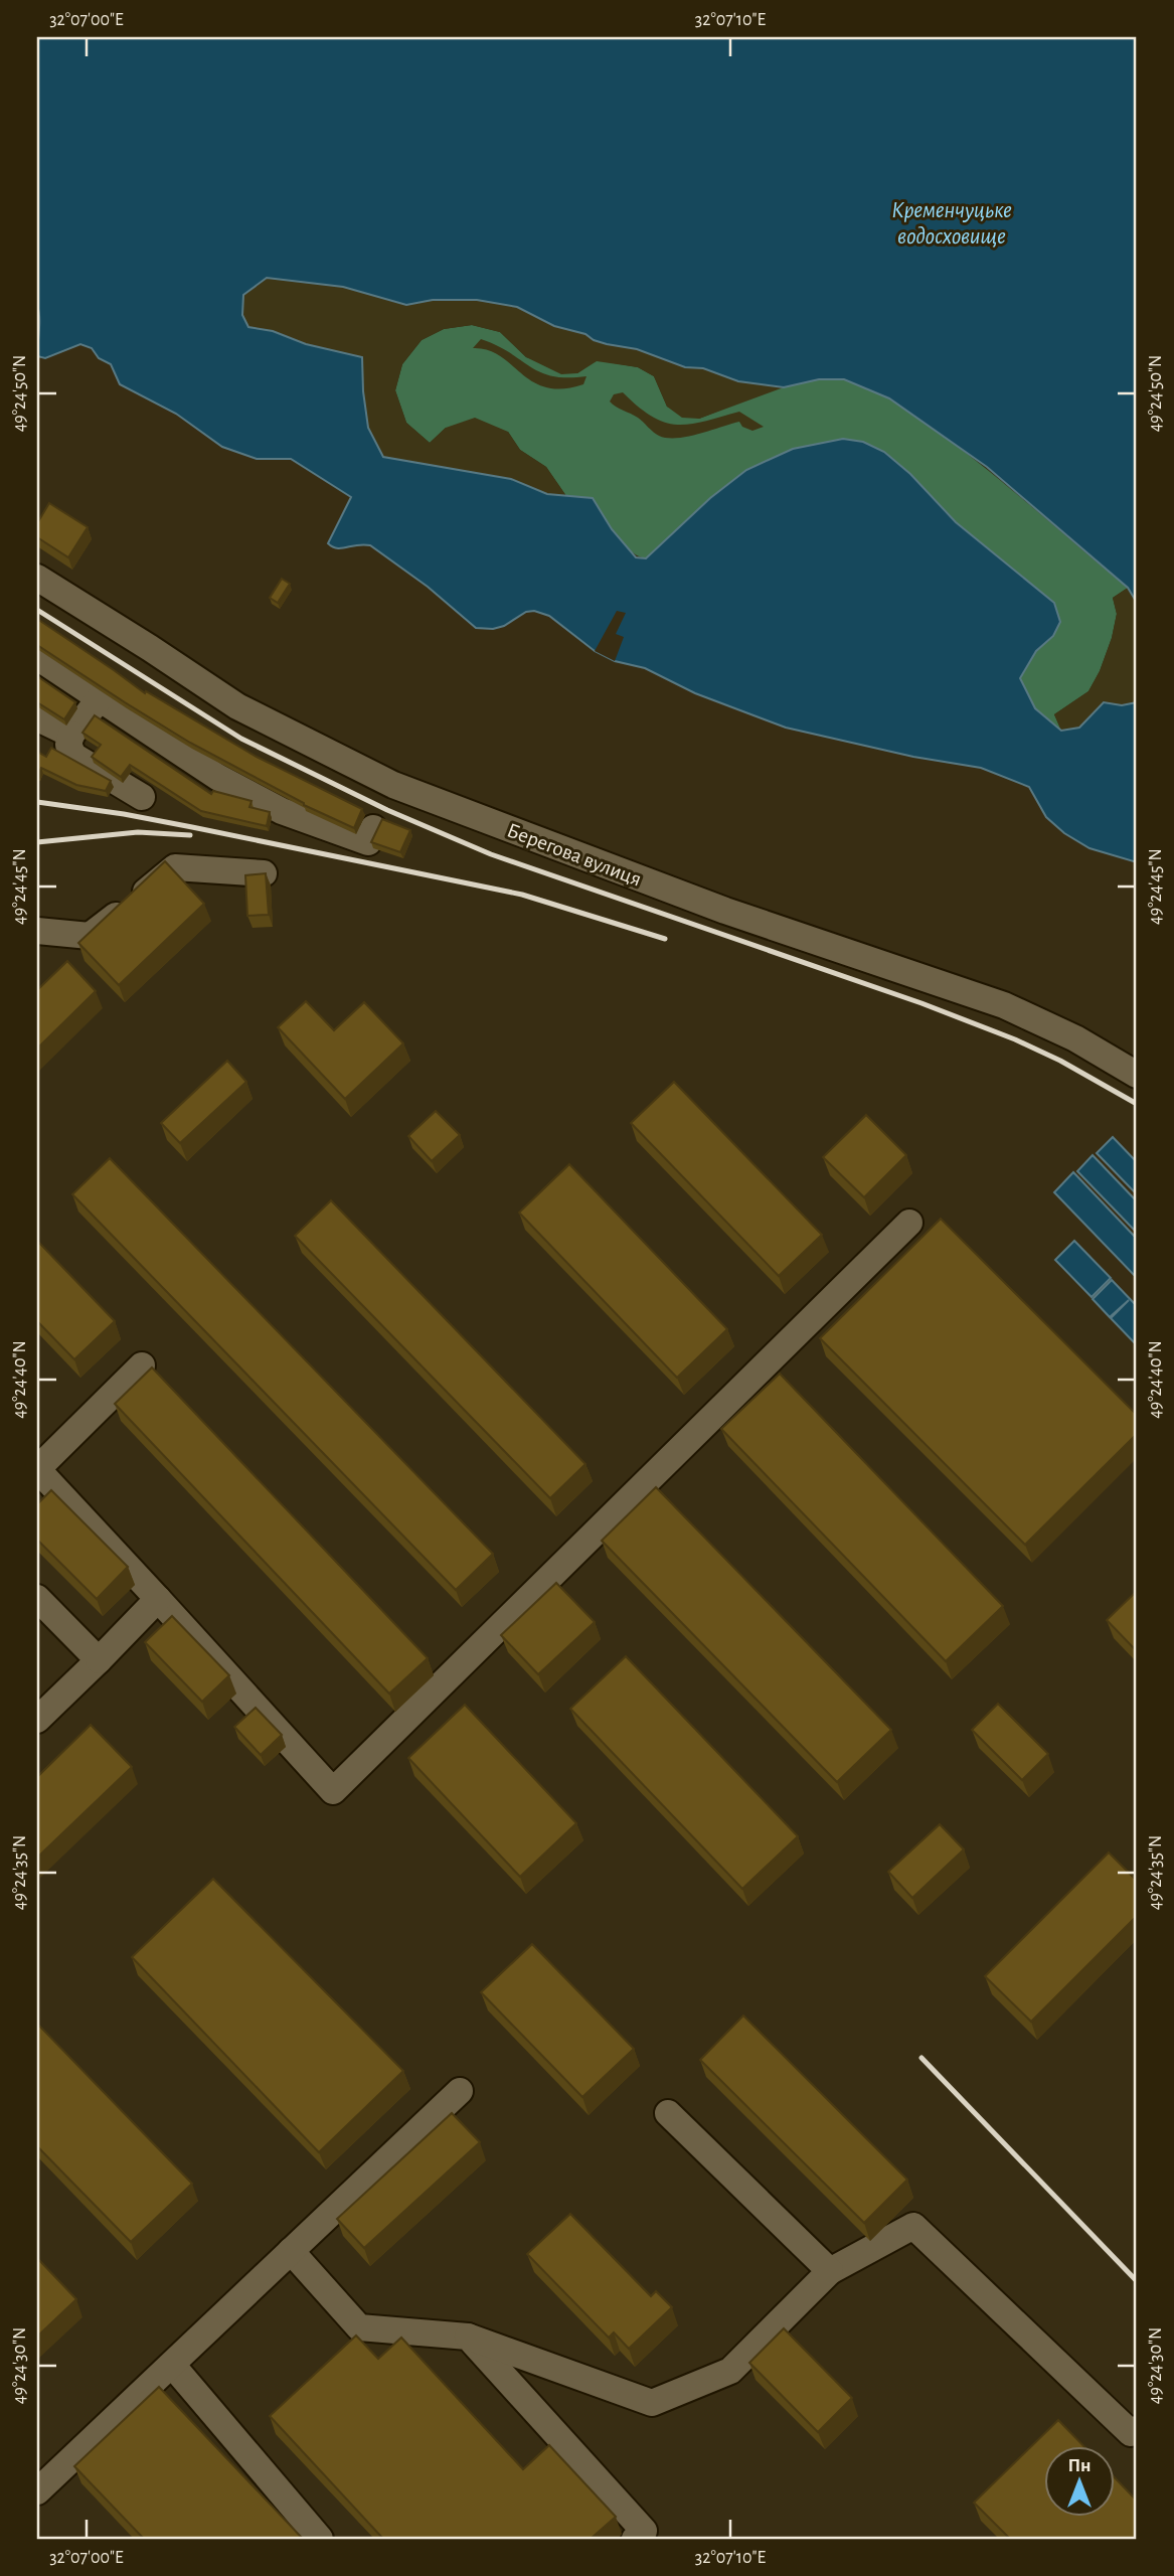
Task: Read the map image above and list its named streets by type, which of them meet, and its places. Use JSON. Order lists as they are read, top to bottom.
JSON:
{
  "streets": {
    "street": ["Берегова вулиця"]
  },
  "water": ["Кременчуцьке водосховище"],
  "north": "top",
  "coordinates": [
    "32°07'00\"E",
    "32°07'10\"E",
    "49°24'50\"N",
    "49°24'45\"N",
    "49°24'40\"N",
    "49°24'35\"N",
    "49°24'30\"N"
  ]
}
